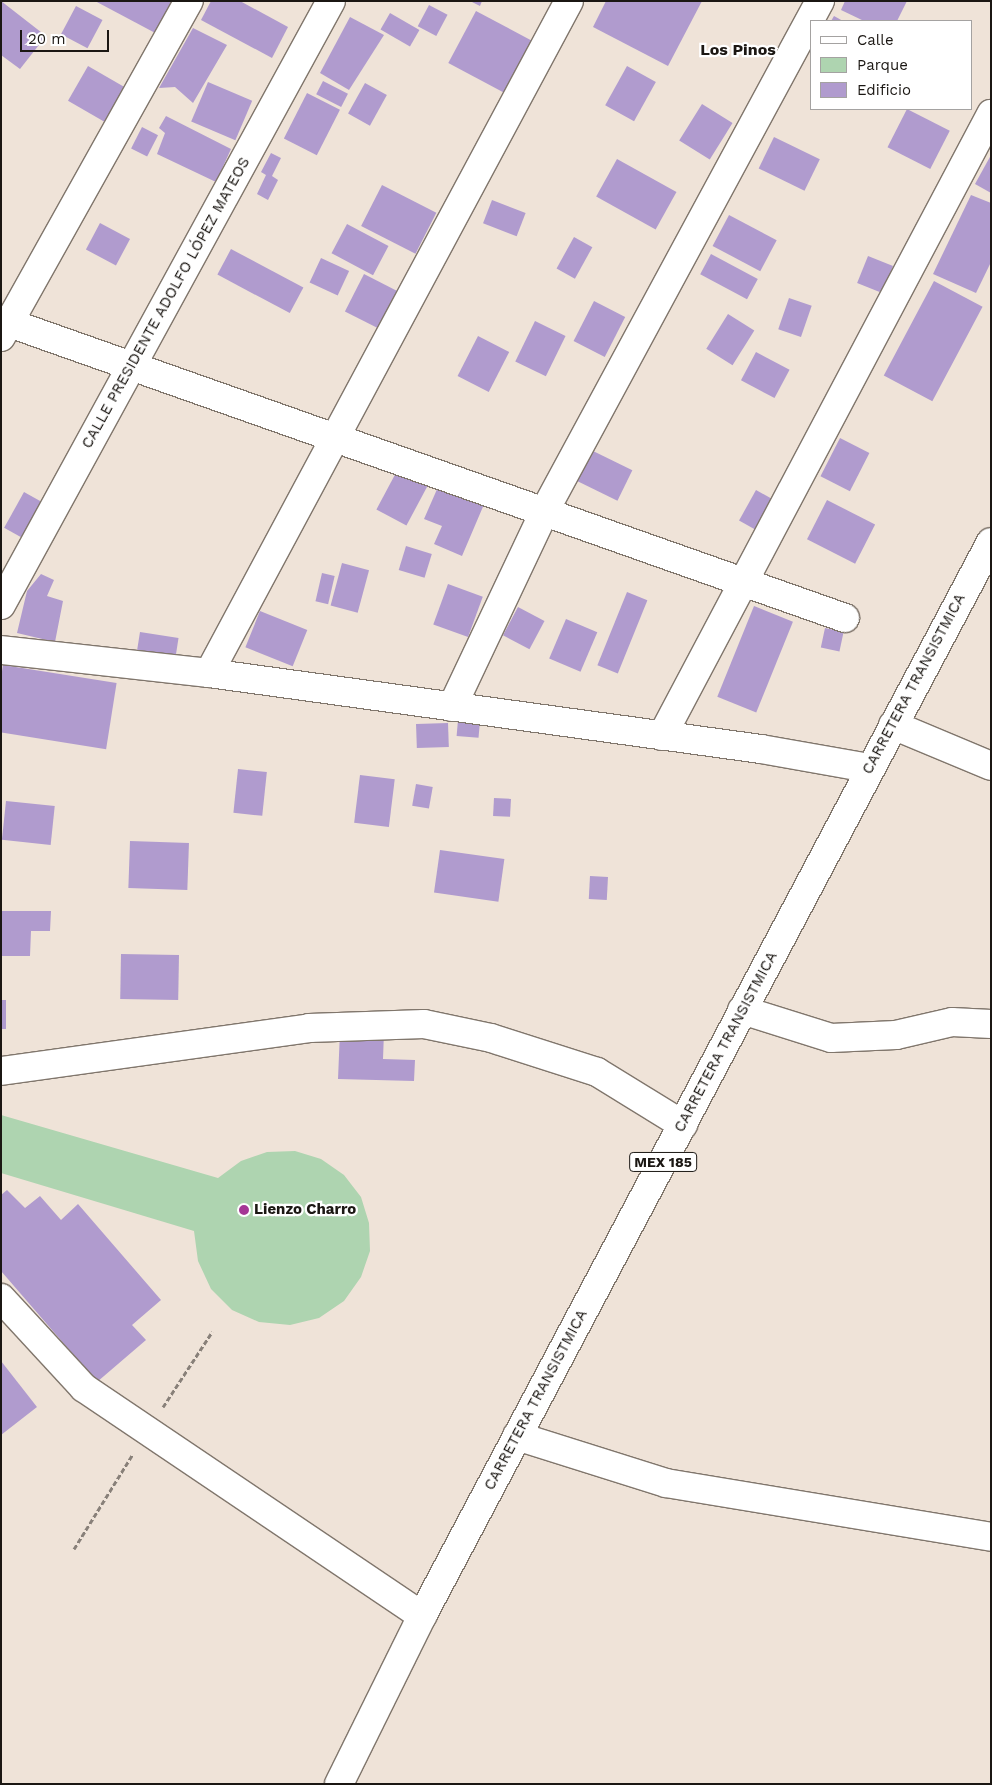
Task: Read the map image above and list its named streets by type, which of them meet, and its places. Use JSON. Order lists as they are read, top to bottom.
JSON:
{
  "streets": {
    "street": ["CALLE PRESIDENTE ADOLFO LÓPEZ MATEOS", "CARRETERA TRANSISTMICA", "MEX 185"]
  },
  "districts": ["Los Pinos"],
  "places": ["Lienzo Charro"],
  "legend": ["Calle", "Parque", "Edificio"],
  "scale_bar": "20 m"
}
